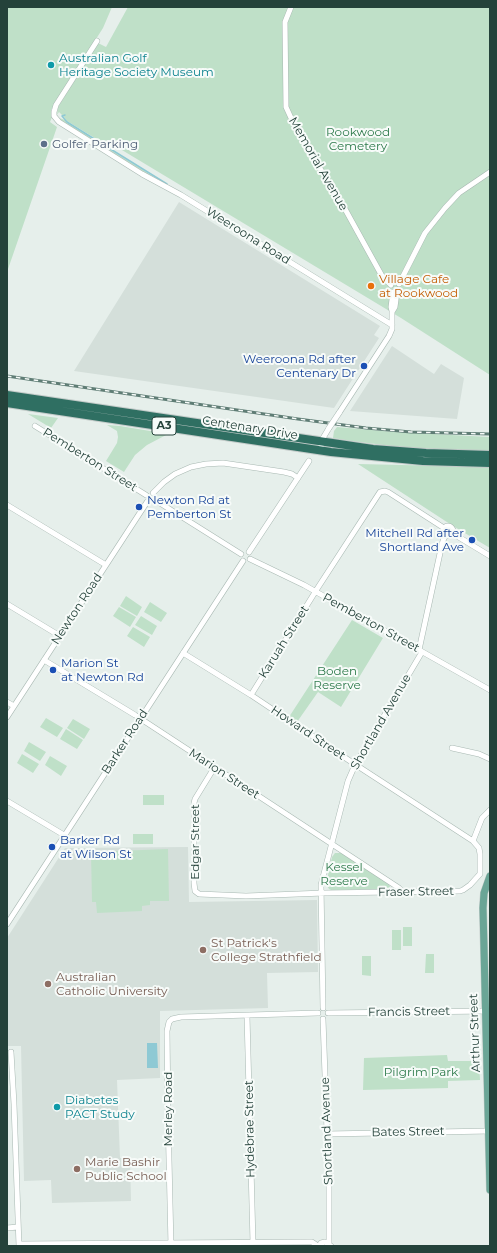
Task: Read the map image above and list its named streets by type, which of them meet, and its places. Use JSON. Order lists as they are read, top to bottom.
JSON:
{
  "streets": {
    "highway": ["A3", "Centenary Drive"],
    "main road": ["Arthur Street"],
    "street": [
      "Memorial Avenue",
      "Weeroona Road",
      "Pemberton Street",
      "Newton Road",
      "Karuah Street",
      "Shortland Avenue",
      "Howard Street",
      "Barker Road",
      "Marion Street",
      "Edgar Street",
      "Fraser Street",
      "Francis Street",
      "Merley Road",
      "Hydebrae Street",
      "Bates Street"
    ]
  },
  "crossings": [
    ["Pemberton Street", "Newton Road"],
    ["Pemberton Street", "Karuah Street"],
    ["Pemberton Street", "Shortland Avenue"],
    ["Pemberton Street", "Barker Road"],
    ["Newton Road", "Marion Street"],
    ["Karuah Street", "Shortland Avenue"],
    ["Karuah Street", "Howard Street"],
    ["Shortland Avenue", "Howard Street"],
    ["Shortland Avenue", "Marion Street"],
    ["Shortland Avenue", "Fraser Street"],
    ["Shortland Avenue", "Francis Street"],
    ["Shortland Avenue", "Bates Street"],
    ["Howard Street", "Barker Road"],
    ["Howard Street", "Fraser Street"],
    ["Barker Road", "Marion Street"],
    ["Marion Street", "Edgar Street"],
    ["Marion Street", "Fraser Street"],
    ["Edgar Street", "Fraser Street"],
    ["Francis Street", "Arthur Street"],
    ["Arthur Street", "Bates Street"],
    ["Merley Road", "Hydebrae Street"]
  ],
  "parks": [
    "Rookwood Cemetery",
    "Boden Reserve",
    "Kessel Reserve",
    "Pilgrim Park"
  ],
  "places": [
    "Australian Golf Heritage Society Museum",
    "Golfer Parking",
    "Village Cafe at Rookwood",
    "Weeroona Rd after Centenary Dr",
    "Newton Rd at Pemberton St",
    "Mitchell Rd after Shortland Ave",
    "Marion St at Newton Rd",
    "Barker Rd at Wilson St",
    "St Patrick's College Strathfield",
    "Australian Catholic University",
    "Diabetes PACT Study",
    "Marie Bashir Public School"
  ]
}
